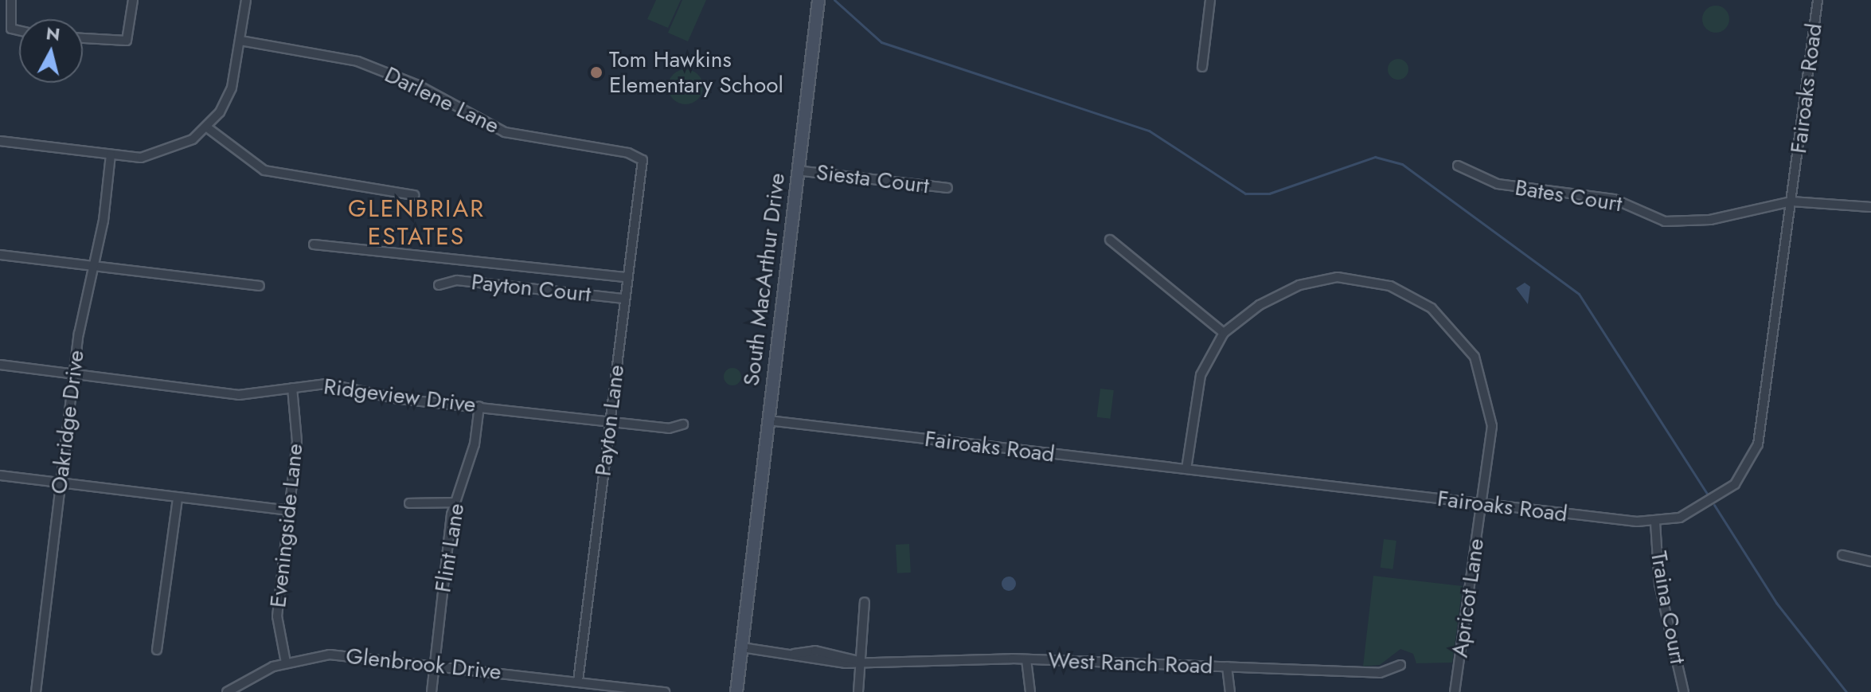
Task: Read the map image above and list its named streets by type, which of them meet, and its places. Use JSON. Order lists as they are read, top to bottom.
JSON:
{
  "streets": {
    "street": [
      "Fairoaks Road",
      "Darlene Lane",
      "Siesta Court",
      "Bates Court",
      "South MacArthur Drive",
      "Payton Court",
      "Ridgeview Drive",
      "Payton Lane",
      "Oakridge Drive",
      "Eveningside Lane",
      "Flint Lane",
      "Apricot Lane",
      "Traina Court",
      "West Ranch Road",
      "Glenbrook Drive"
    ]
  },
  "crossings": [
    ["Fairoaks Road", "Bates Court"],
    ["Fairoaks Road", "South MacArthur Drive"],
    ["Fairoaks Road", "Apricot Lane"],
    ["Fairoaks Road", "Traina Court"],
    ["Darlene Lane", "Payton Lane"],
    ["Siesta Court", "South MacArthur Drive"],
    ["South MacArthur Drive", "West Ranch Road"],
    ["Payton Court", "Payton Lane"],
    ["Ridgeview Drive", "Payton Lane"],
    ["Ridgeview Drive", "Oakridge Drive"],
    ["Ridgeview Drive", "Eveningside Lane"],
    ["Ridgeview Drive", "Flint Lane"],
    ["Payton Lane", "Glenbrook Drive"],
    ["Eveningside Lane", "Glenbrook Drive"],
    ["Flint Lane", "Glenbrook Drive"]
  ],
  "districts": ["GLENBRIAR ESTATES"],
  "places": ["Tom Hawkins Elementary School"],
  "north": "top"
}
